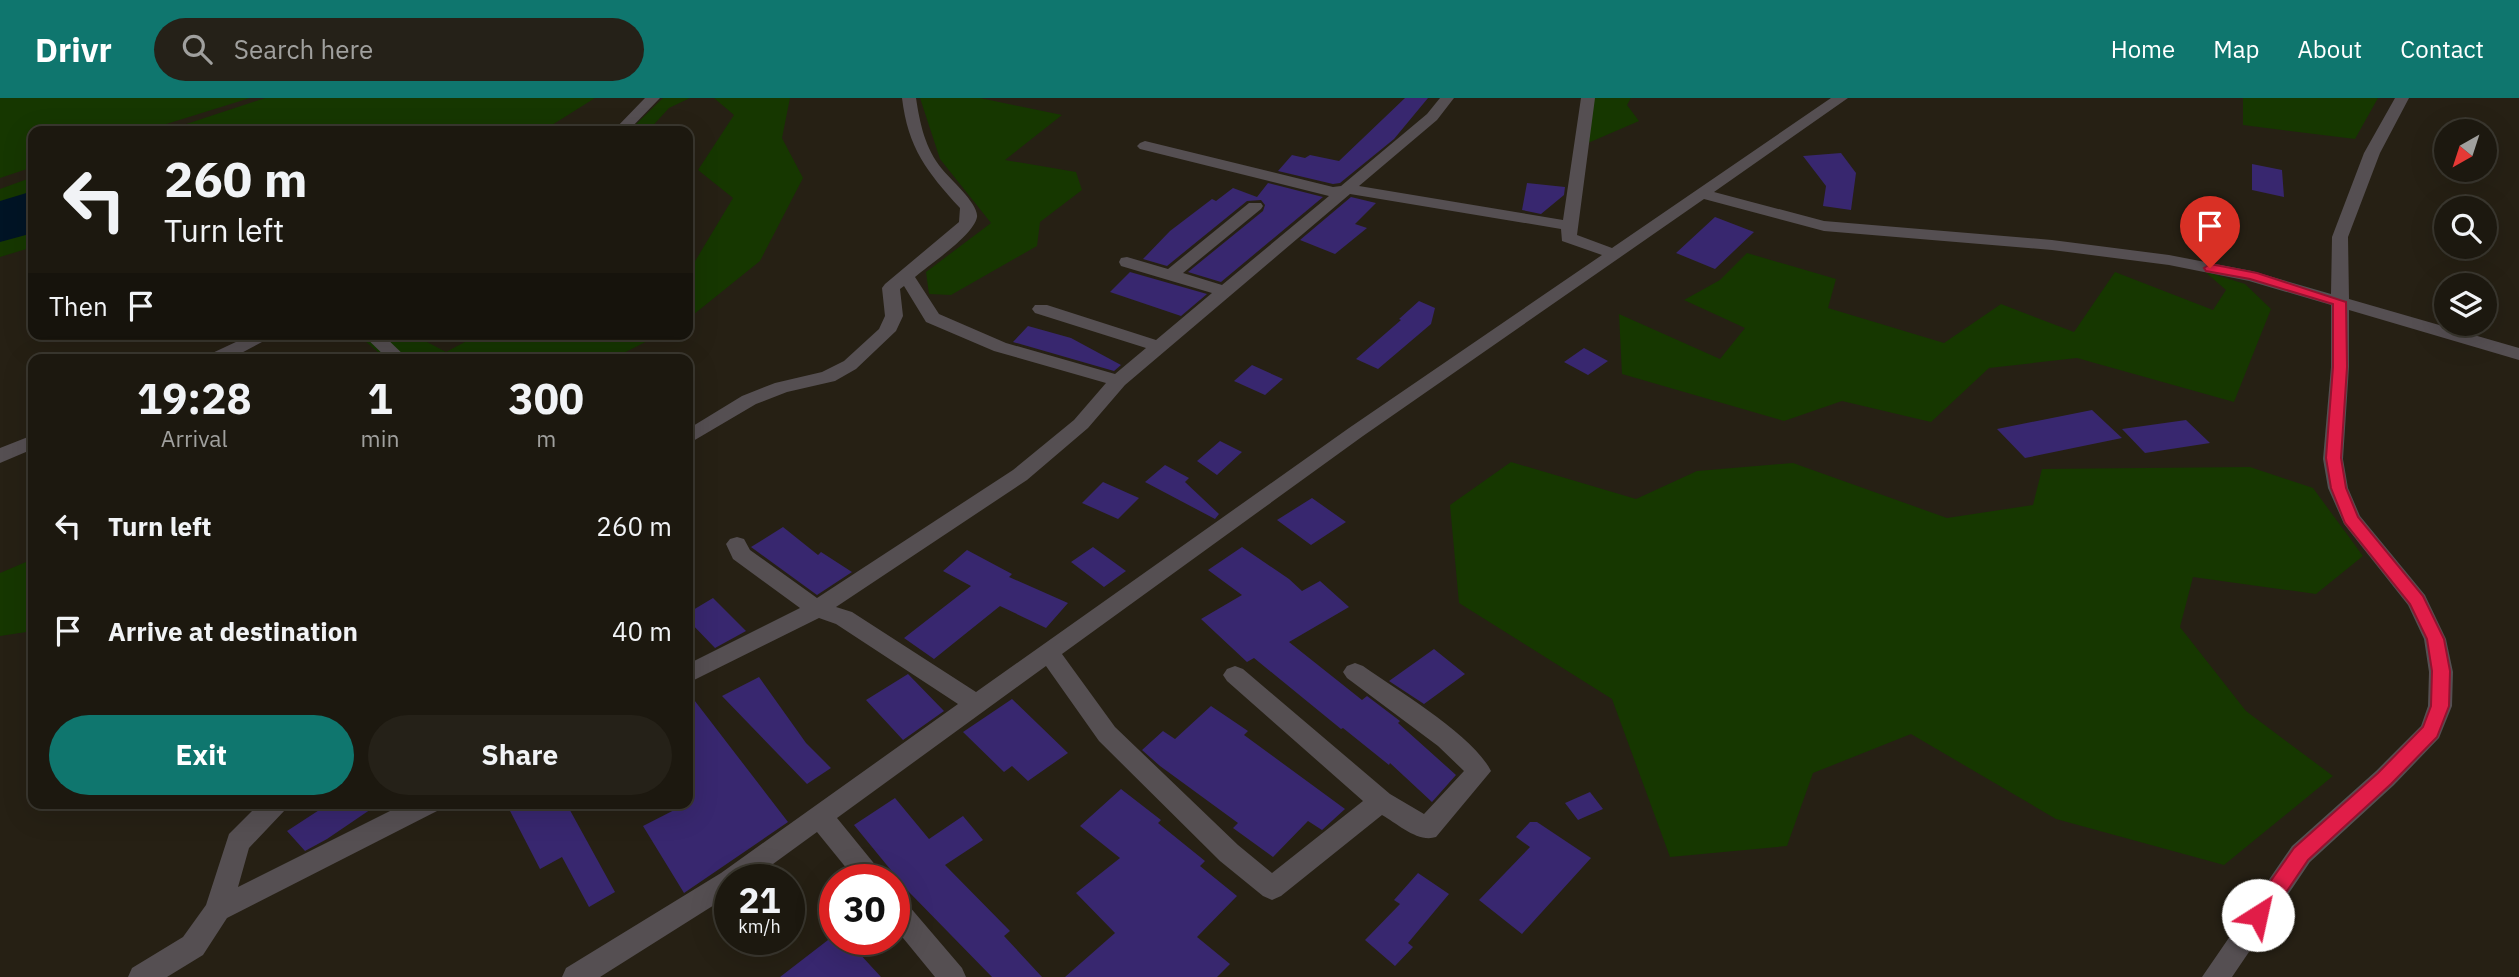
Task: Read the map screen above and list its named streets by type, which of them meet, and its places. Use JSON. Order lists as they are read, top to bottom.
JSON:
{
  "north": "bottom left",
  "page": {
    "header": "Drivr",
    "search": "Search here",
    "nav": [
      "Home",
      "Map",
      "About",
      "Contact"
    ],
    "turn": ["260 m", "Turn left"],
    "then": "Then",
    "eta": [
      "19:28",
      "Arrival",
      "1",
      "min",
      "300",
      "m"
    ],
    "list": [
      {
        "name": "Turn left",
        "value": "260 m"
      },
      {
        "name": "Arrive at destination",
        "value": "40 m"
      }
    ],
    "buttons": ["Exit", "Share"],
    "speed": "21 km/h",
    "limit": "30"
  }
}
